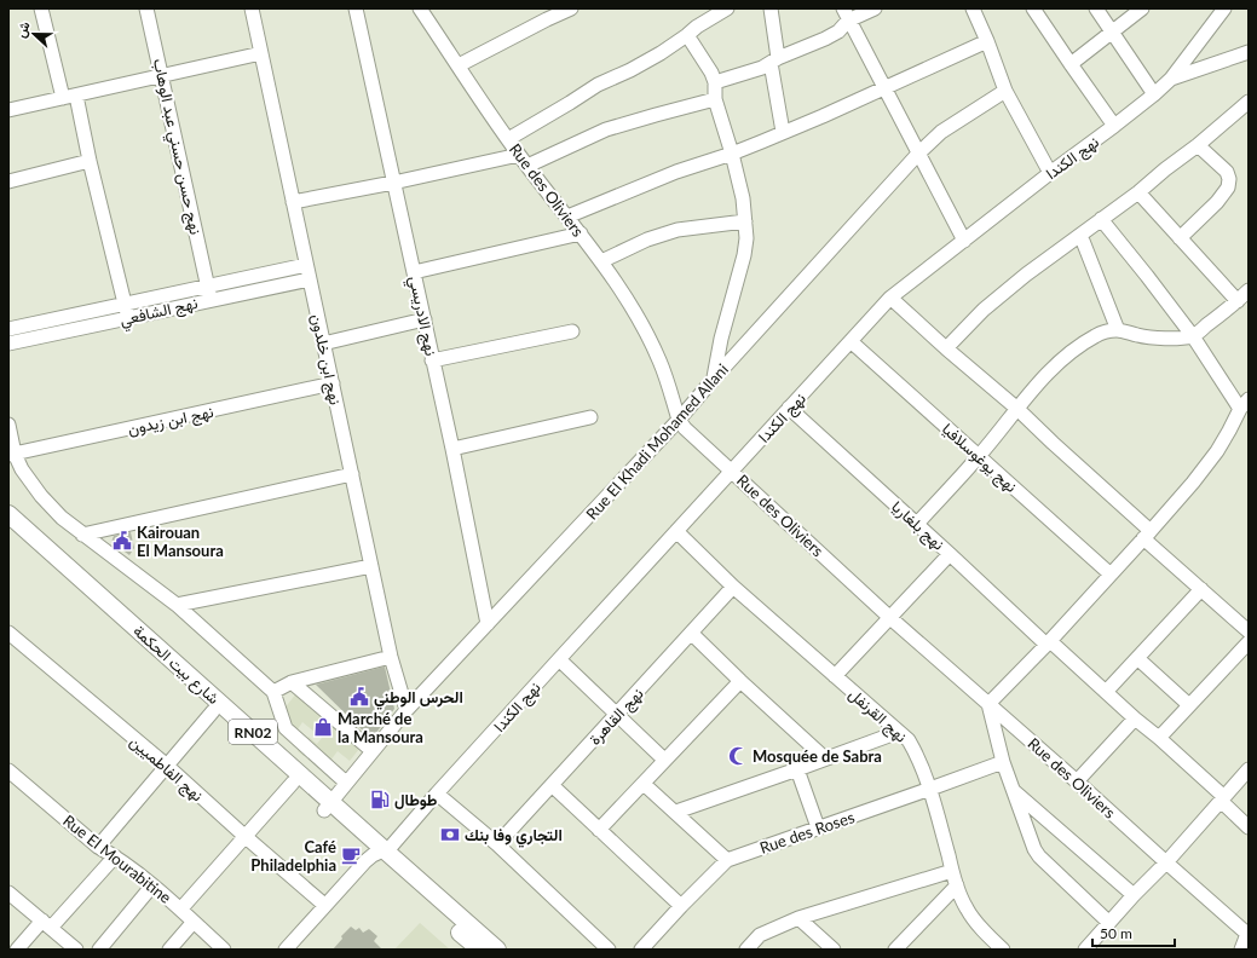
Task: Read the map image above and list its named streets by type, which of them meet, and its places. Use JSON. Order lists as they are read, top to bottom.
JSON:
{
  "streets": {
    "main road": ["شارع بيت الحكمة", "RN02"],
    "street": [
      "نهج حسن حسني عبد الوهاب",
      "نهج الكندا",
      "Rue des Oliviers",
      "نهج الشافعي",
      "نهج الادريسي",
      "نهج ابن خلدون",
      "نهج ابن زيدون",
      "Rue El Khadi Mohamed Allani",
      "نهج يوغوسلافيا",
      "نهج بلغاريا",
      "نهج القرنفل",
      "نهج القاهرة",
      "نهج الفاطميين",
      "Rue des Roses",
      "Rue El Mourabitine"
    ]
  },
  "crossings": [
    ["نهج حسن حسني عبد الوهاب", "نهج الشافعي"],
    ["نهج الكندا", "Rue des Oliviers"],
    ["نهج الكندا", "نهج يوغوسلافيا"],
    ["نهج الكندا", "نهج بلغاريا"],
    ["نهج الكندا", "شارع بيت الحكمة"],
    ["نهج الكندا", "نهج القرنفل"],
    ["نهج الكندا", "نهج الفاطميين"],
    ["Rue des Oliviers", "Rue El Khadi Mohamed Allani"],
    ["نهج الشافعي", "نهج ابن خلدون"],
    ["نهج الادريسي", "Rue El Khadi Mohamed Allani"],
    ["نهج ابن خلدون", "نهج ابن زيدون"],
    ["نهج ابن خلدون", "Rue El Khadi Mohamed Allani"],
    ["Rue El Khadi Mohamed Allani", "شارع بيت الحكمة"],
    ["نهج القرنفل", "نهج القاهرة"],
    ["نهج القرنفل", "Rue des Roses"]
  ],
  "places": {
    "public building": ["Kairouan El Mansoura", "الحرس الوطني"],
    "shop": ["Marché de la Mansoura"],
    "mosque": ["Mosquée de Sabra"],
    "fuel station": ["طوطال"],
    "bank": ["التجاري وفا بنك"],
    "cafe": ["Café Philadelphia"]
  },
  "scale_bar": "50 m",
  "north": "left"
}
